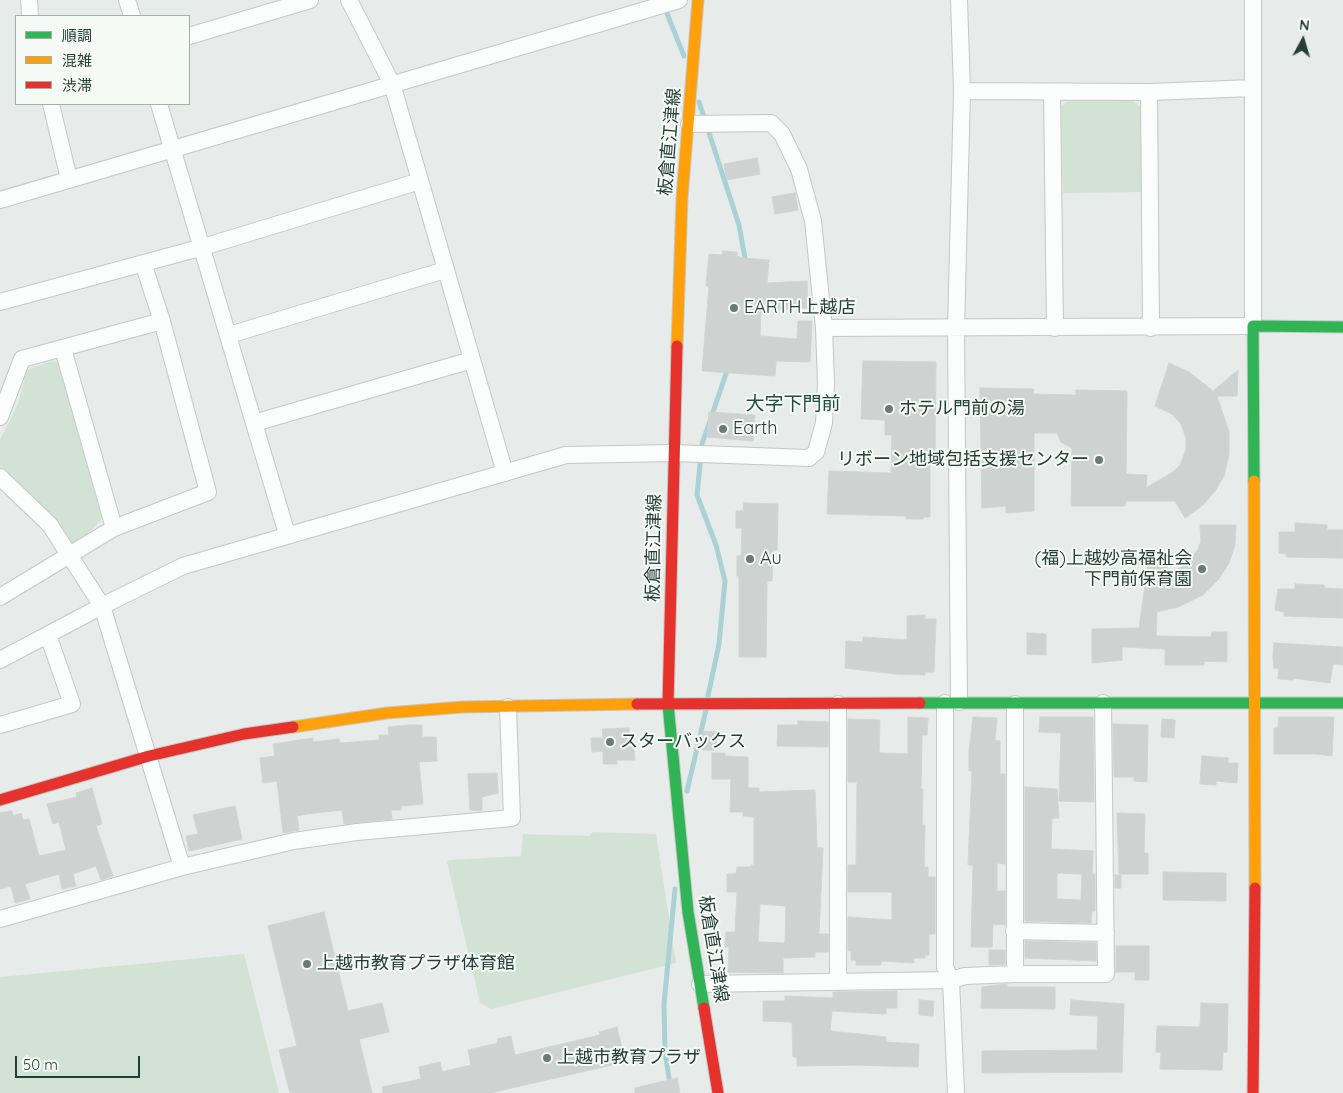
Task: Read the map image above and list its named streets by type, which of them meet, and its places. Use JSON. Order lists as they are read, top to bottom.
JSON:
{
  "streets": {
    "street": ["板倉直江津線"]
  },
  "districts": ["大字下門前"],
  "places": [
    "EARTH上越店",
    "ホテル門前の湯",
    "Earth",
    "リボーン地域包括支援センター",
    "Au",
    "(福)上越妙高福祉会 下門前保育園",
    "スターバックス",
    "上越市教育プラザ体育館",
    "上越市教育プラザ"
  ],
  "legend": ["順調", "混雑", "渋滞"],
  "scale_bar": "50 m",
  "north": "top"
}
